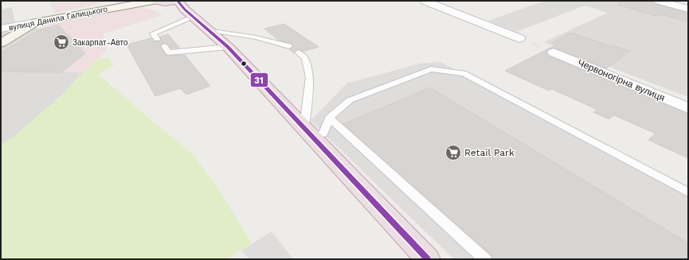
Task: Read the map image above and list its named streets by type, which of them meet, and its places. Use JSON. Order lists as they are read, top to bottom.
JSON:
{
  "streets": {
    "street": ["вулиця Данила Галицького", "Червоногірна вулиця"]
  },
  "places": {
    "supermarket": ["Закарпат-Авто", "Retail Park"]
  },
  "lines": ["transit line 31"]
}
